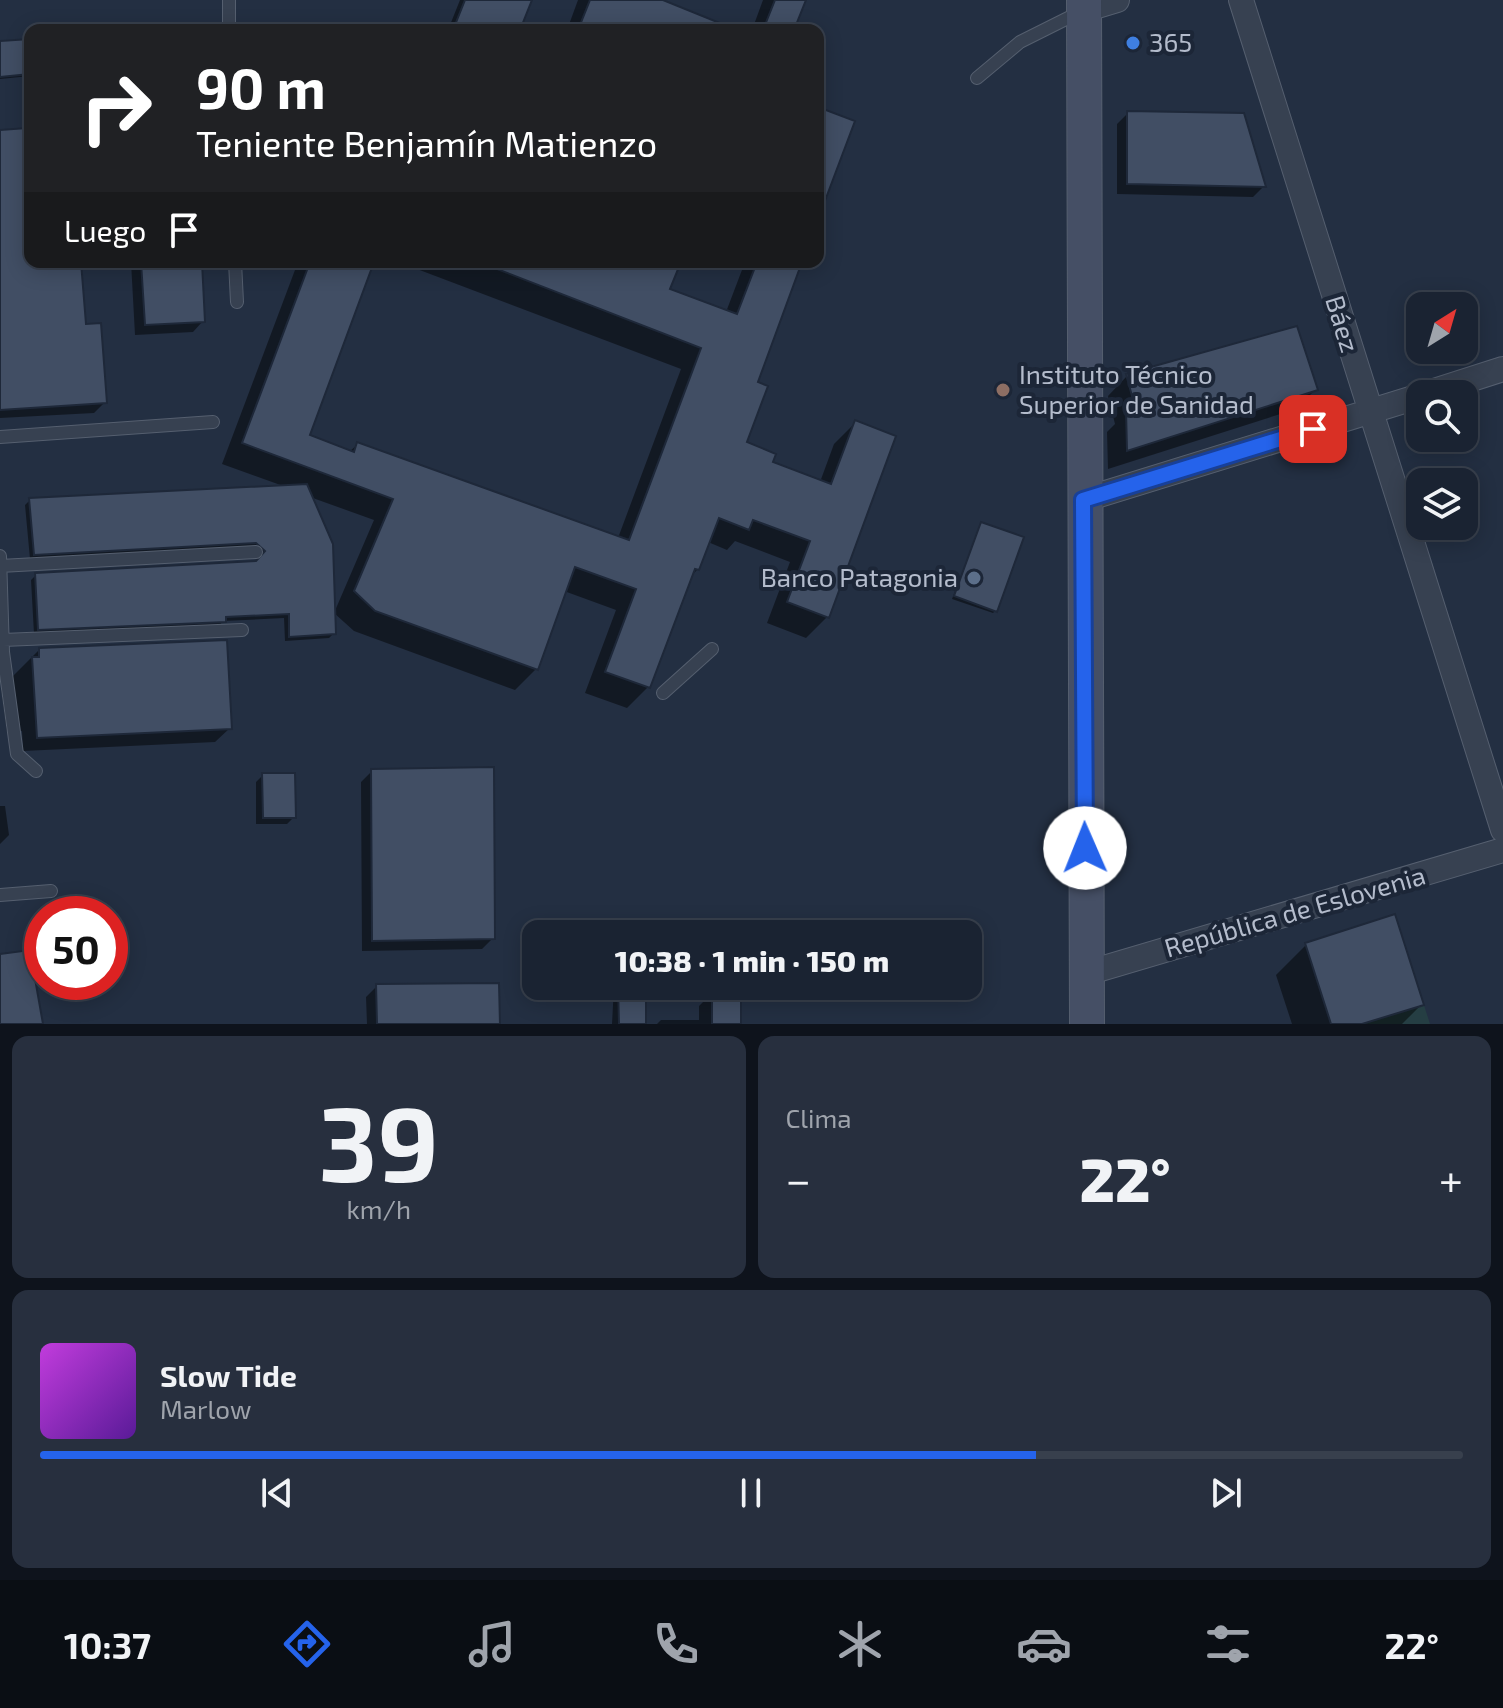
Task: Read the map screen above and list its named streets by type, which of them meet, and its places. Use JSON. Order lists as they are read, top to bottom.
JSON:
{
  "streets": {
    "street": ["Báez", "República de Eslovenia"]
  },
  "places": ["365", "Instituto Técnico Superior de Sanidad", "Banco Patagonia"],
  "north": "top right",
  "page": {
    "turn": ["90 m", "Teniente Benjamín Matienzo"],
    "then": "Luego",
    "limit": "50",
    "trip": "10:38 · 1 min · 150 m",
    "tile": [
      ["39", "km/h"],
      "Clima"
    ],
    "heat": ["−", "22°", "+"],
    "song": ["Slow Tide", "Marlow"],
    "tabs": ["10:37", "22°"]
  }
}
